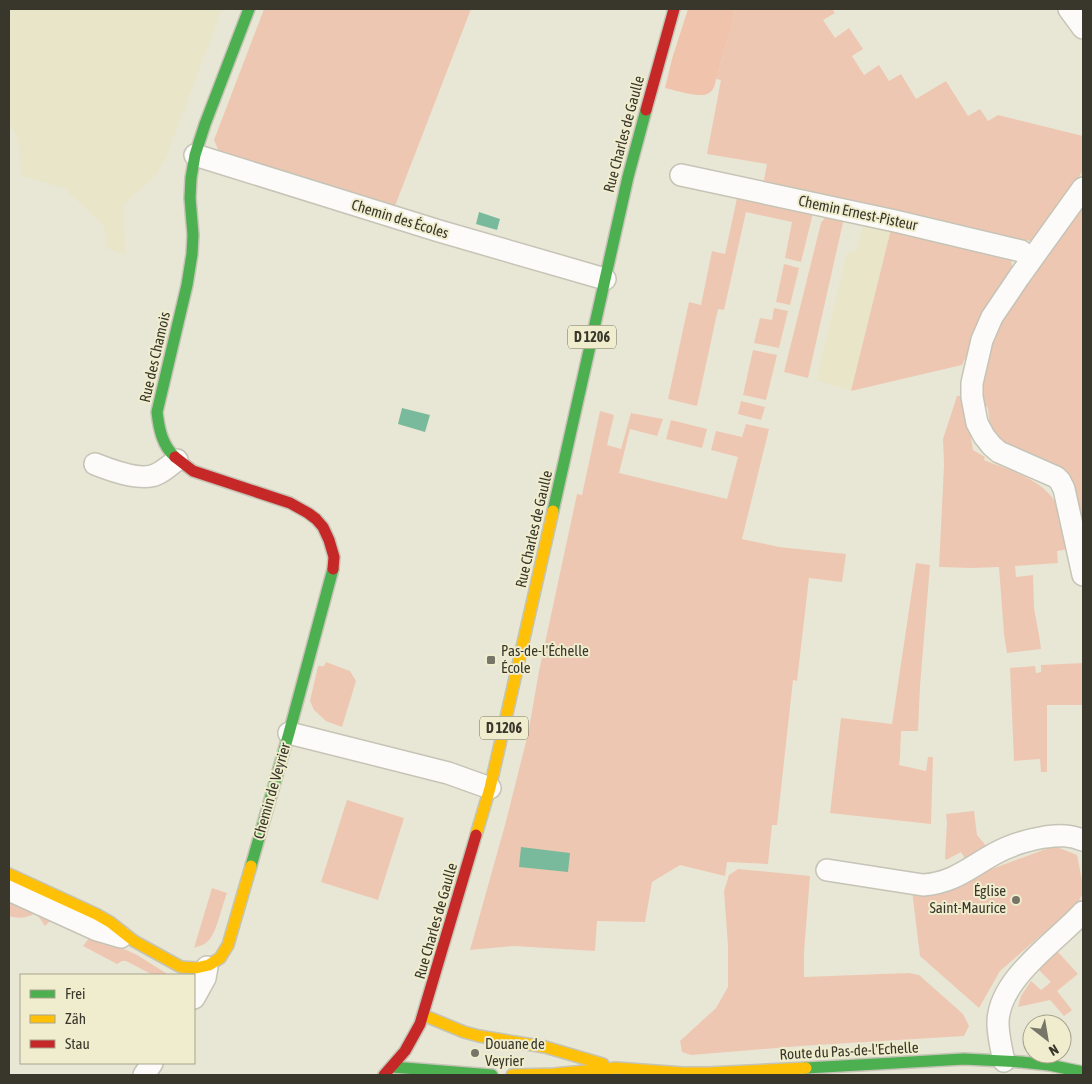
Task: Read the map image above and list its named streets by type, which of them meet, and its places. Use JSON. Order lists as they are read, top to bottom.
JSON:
{
  "streets": {
    "main road": [
      "Rue Charles de Gaulle",
      "D 1206",
      "Rue des Chamois",
      "Chemin de Veyrier",
      "Route du Pas-de-l'Echelle"
    ],
    "street": ["Chemin Ernest-Pisteur", "Chemin des Écoles"]
  },
  "crossings": [
    ["Rue Charles de Gaulle", "Chemin des Écoles"],
    ["Rue Charles de Gaulle", "Chemin de Veyrier"],
    ["Rue Charles de Gaulle", "Route du Pas-de-l'Echelle"],
    ["Chemin des Écoles", "Rue des Chamois"],
    ["Rue des Chamois", "Chemin de Veyrier"]
  ],
  "places": {
    "transit": ["Pas-de-l'Échelle École"],
    "other": ["Église Saint-Maurice", "Douane de Veyrier"]
  },
  "legend": ["Frei", "Zäh", "Stau"],
  "north": "bottom right"
}
